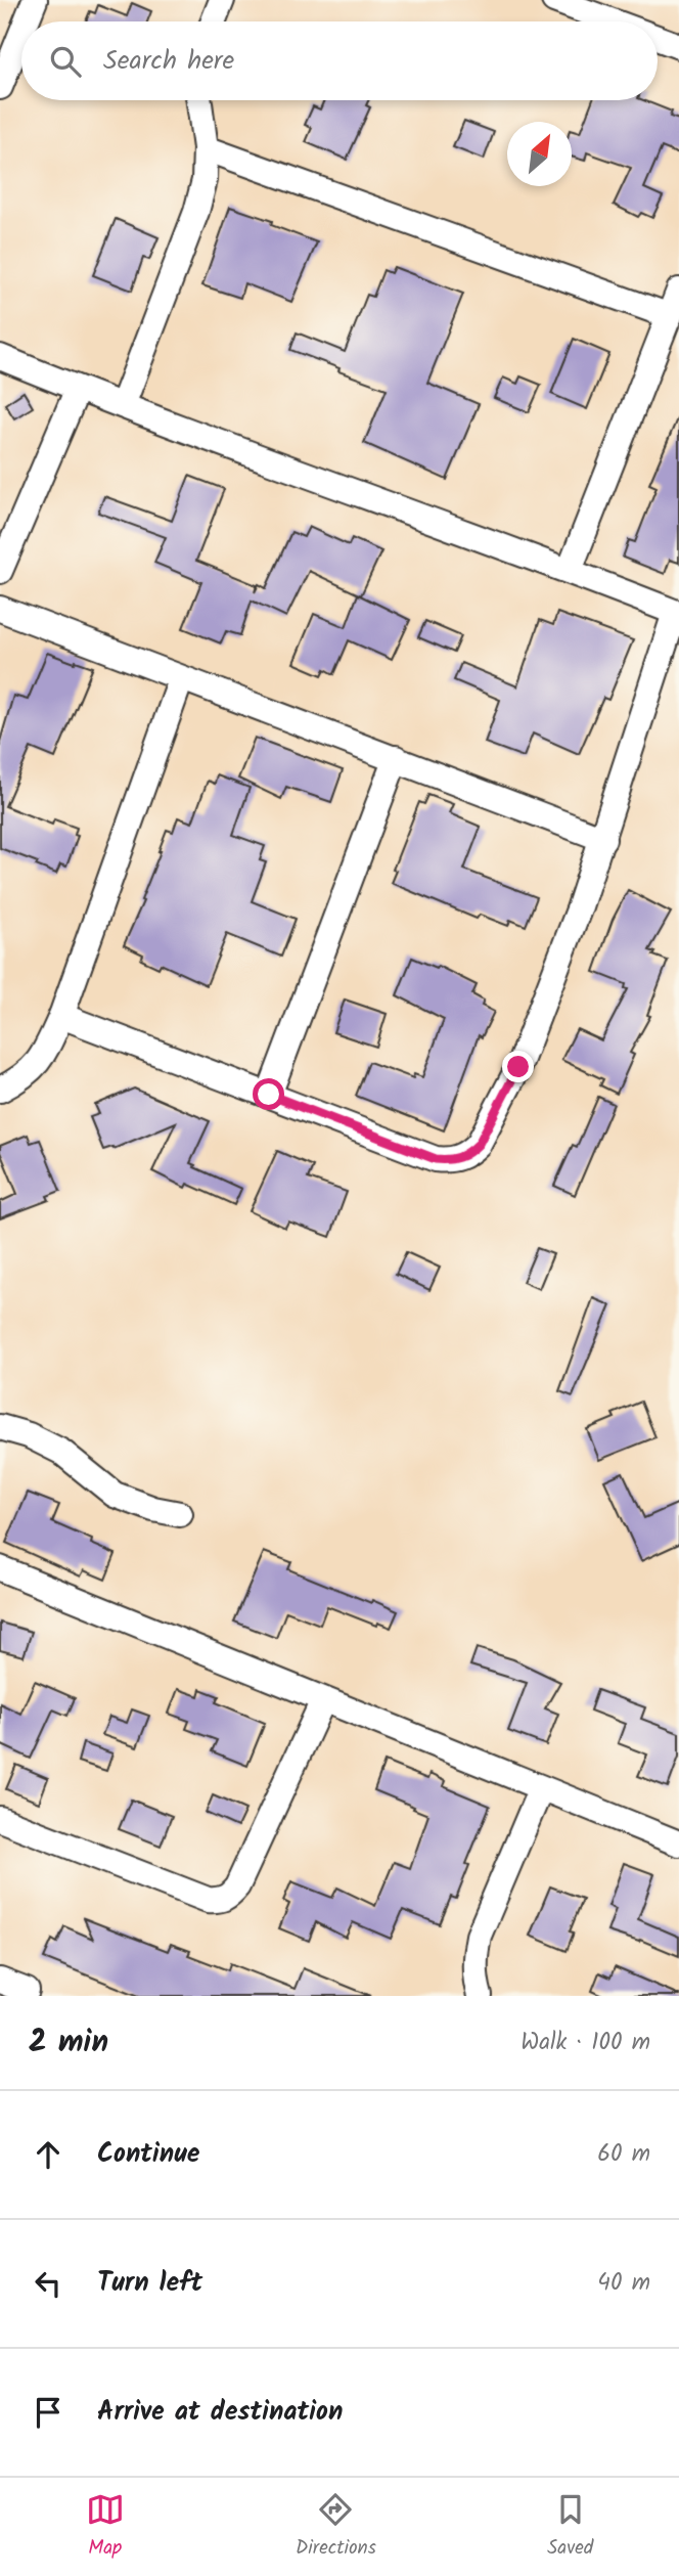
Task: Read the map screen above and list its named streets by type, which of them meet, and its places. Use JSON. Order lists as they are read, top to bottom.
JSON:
{
  "north": "top right",
  "page": {
    "search": "Search here",
    "heading": ["2 min", "Walk · 100 m"],
    "list": [
      ["Continue", "60 m"],
      ["Turn left", "40 m"],
      "Arrive at destination"
    ],
    "nav": ["Map", "Directions", "Saved"]
  }
}
